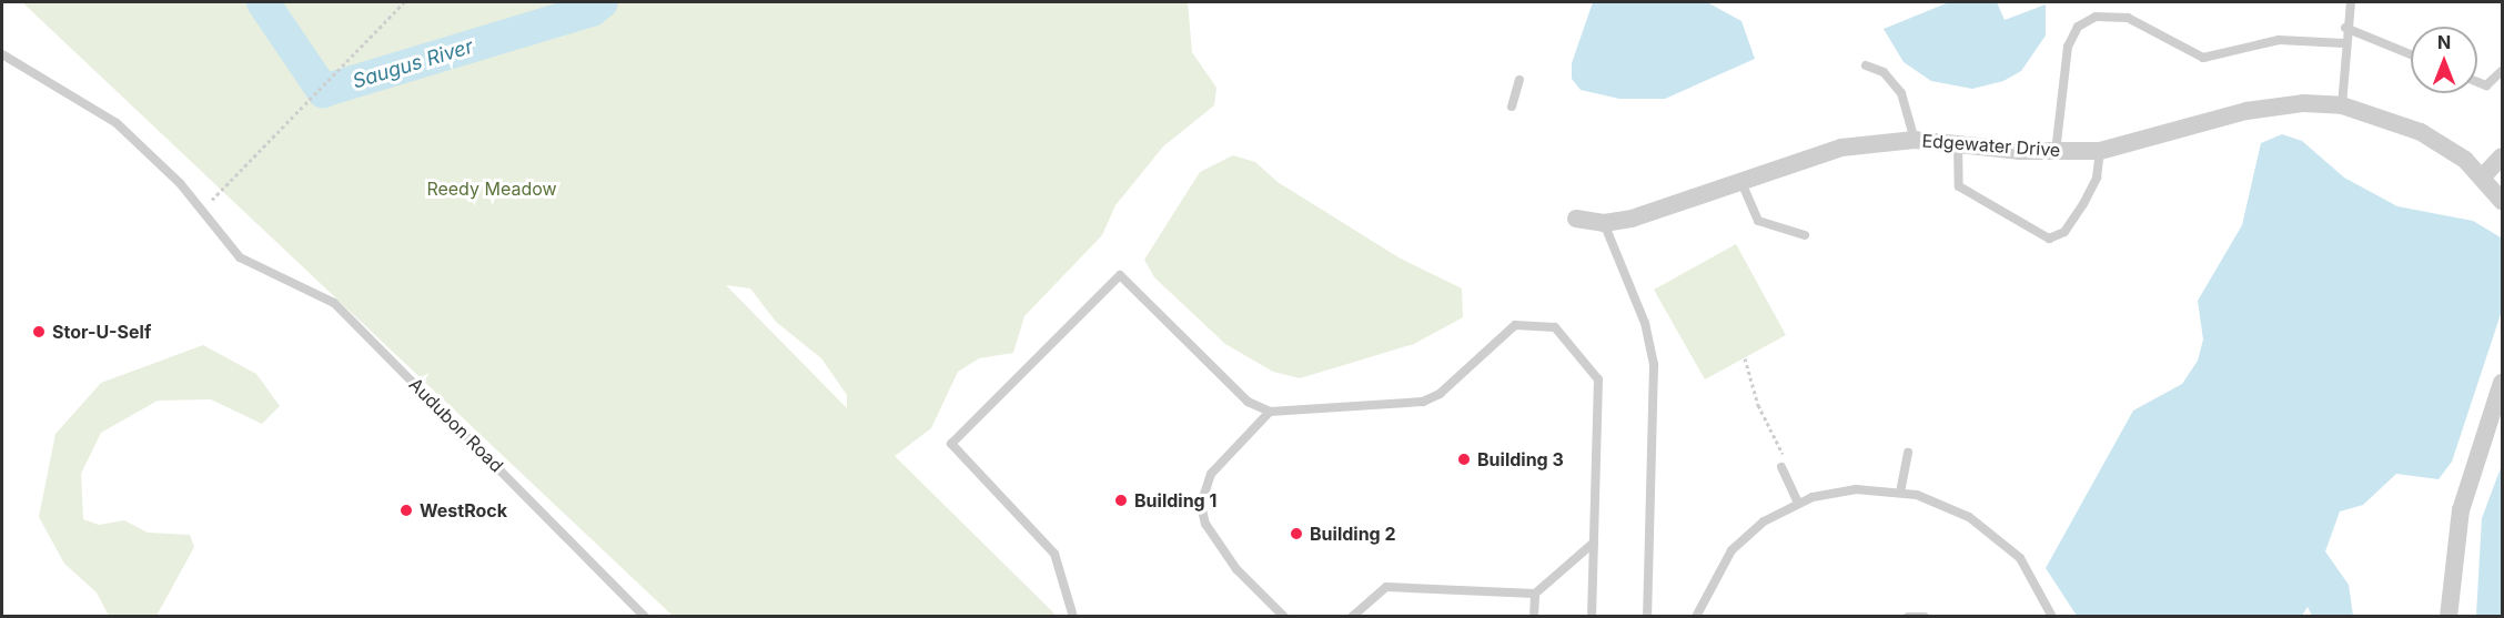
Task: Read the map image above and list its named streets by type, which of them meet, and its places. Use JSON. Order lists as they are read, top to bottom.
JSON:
{
  "streets": {
    "street": ["Edgewater Drive"],
    "lane": ["Audubon Road"]
  },
  "water": ["Saugus River"],
  "parks": ["Reedy Meadow"],
  "places": [
    "Stor-U-Self",
    "Building 3",
    "Building 1",
    "WestRock",
    "Building 2"
  ],
  "north": "top"
}
